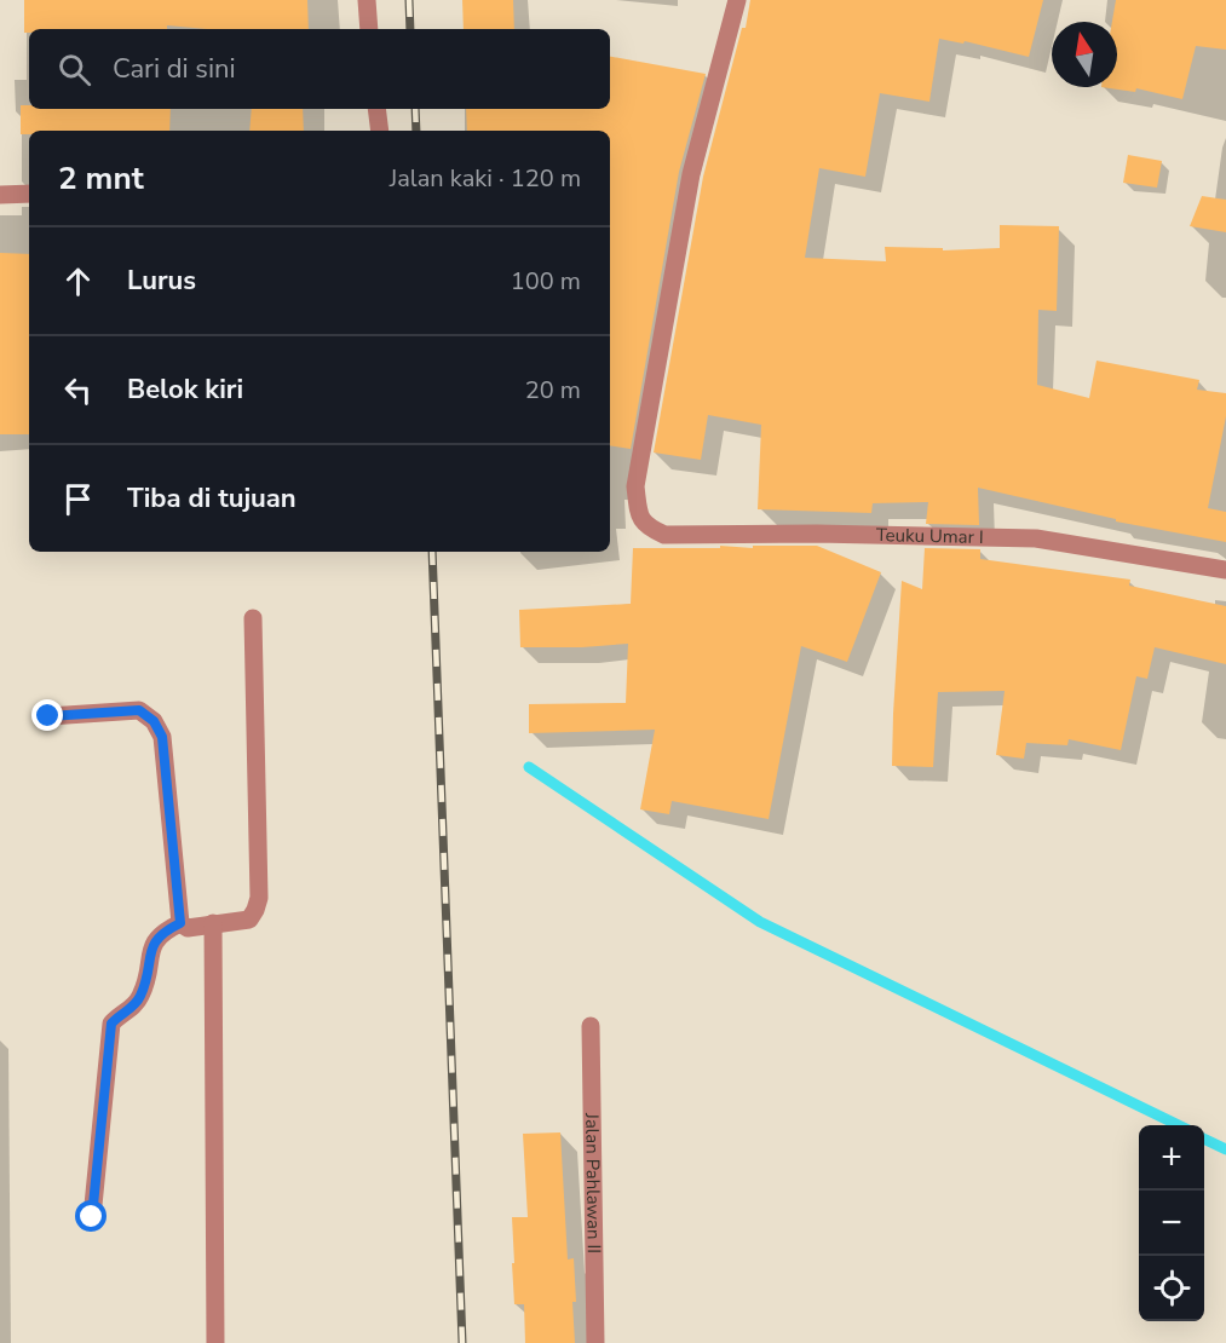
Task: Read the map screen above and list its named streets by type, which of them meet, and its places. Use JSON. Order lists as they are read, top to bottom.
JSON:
{
  "streets": {
    "street": ["Teuku Umar I", "Jalan Pahlawan II"]
  },
  "north": "top",
  "page": {
    "search": "Cari di sini",
    "heading": ["2 mnt", "Jalan kaki · 120 m"],
    "list": [
      ["Lurus", "100 m"],
      ["Belok kiri", "20 m"],
      "Tiba di tujuan"
    ],
    "map_buttons": ["+", "−"]
  }
}
